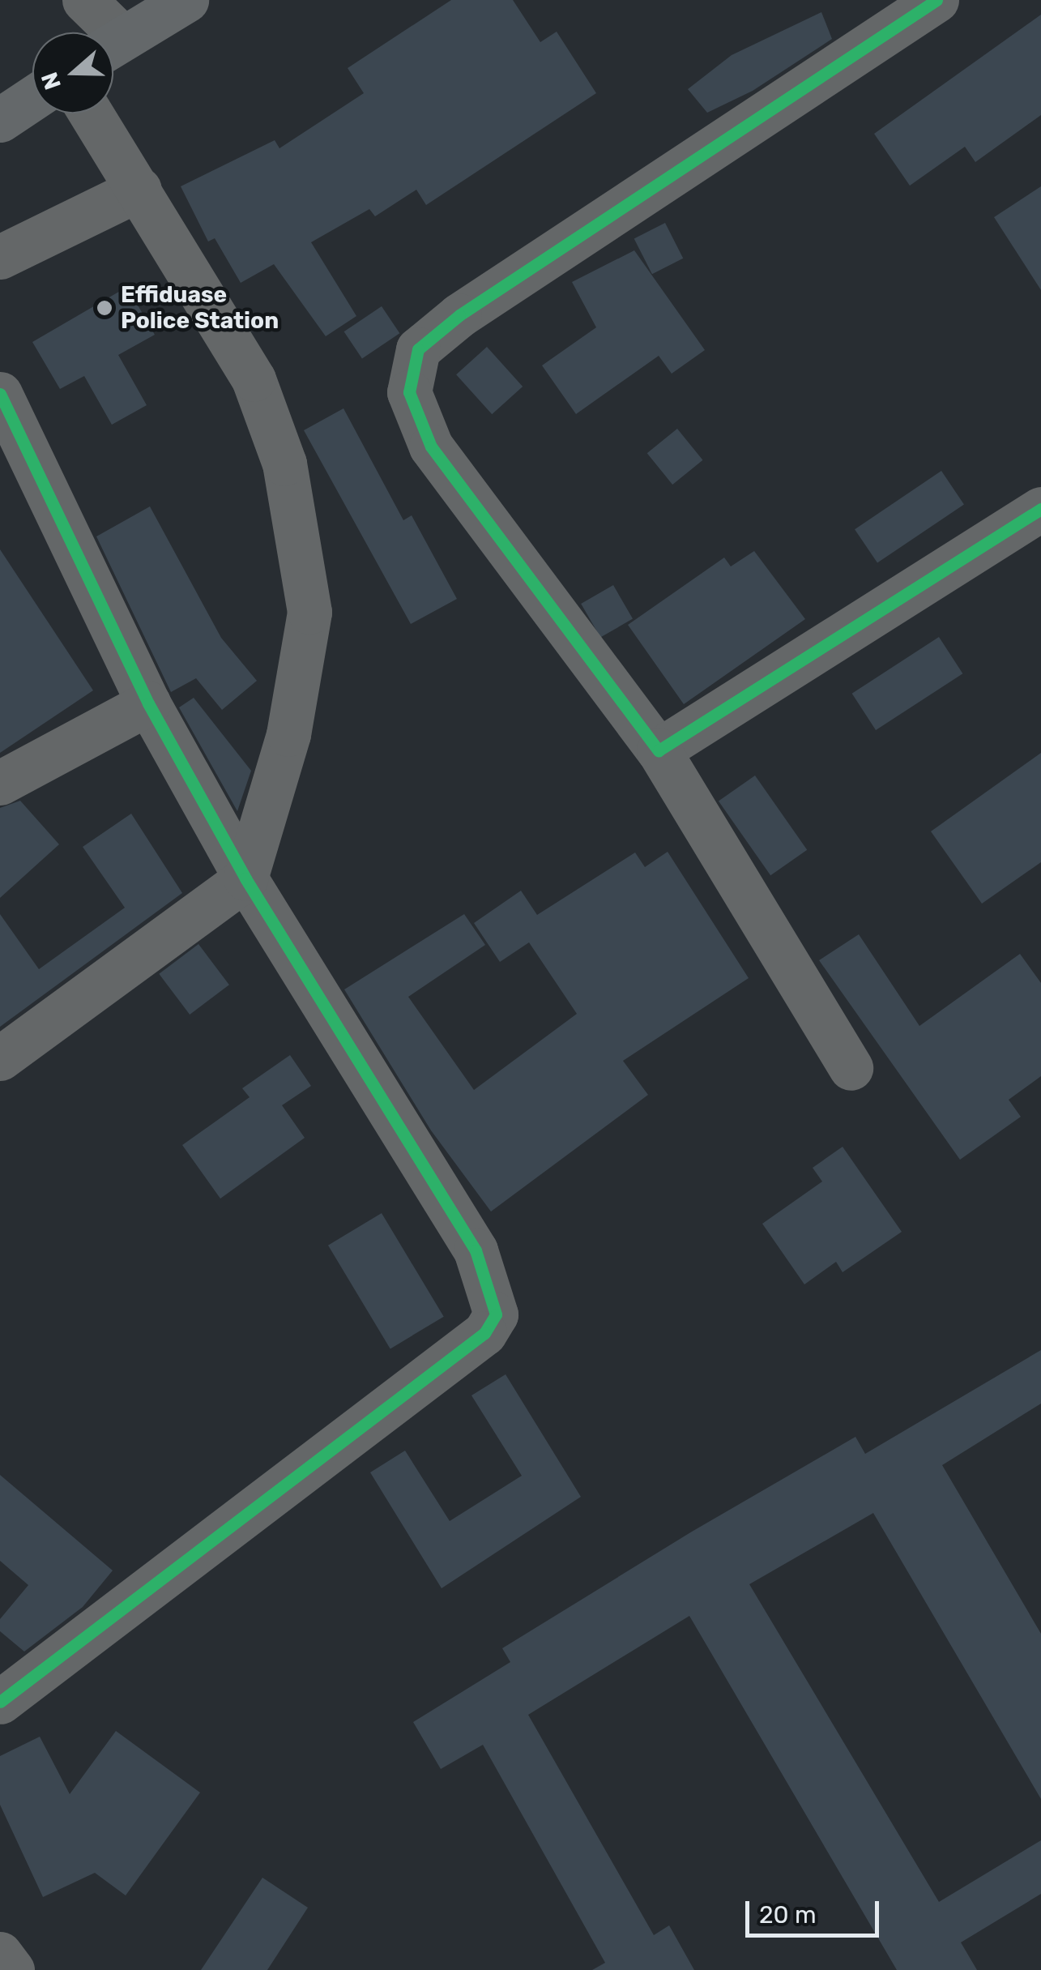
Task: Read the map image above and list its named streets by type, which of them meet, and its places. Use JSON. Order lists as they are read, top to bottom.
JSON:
{
  "places": ["Effiduase Police Station"],
  "scale_bar": "20 m",
  "north": "left"
}
